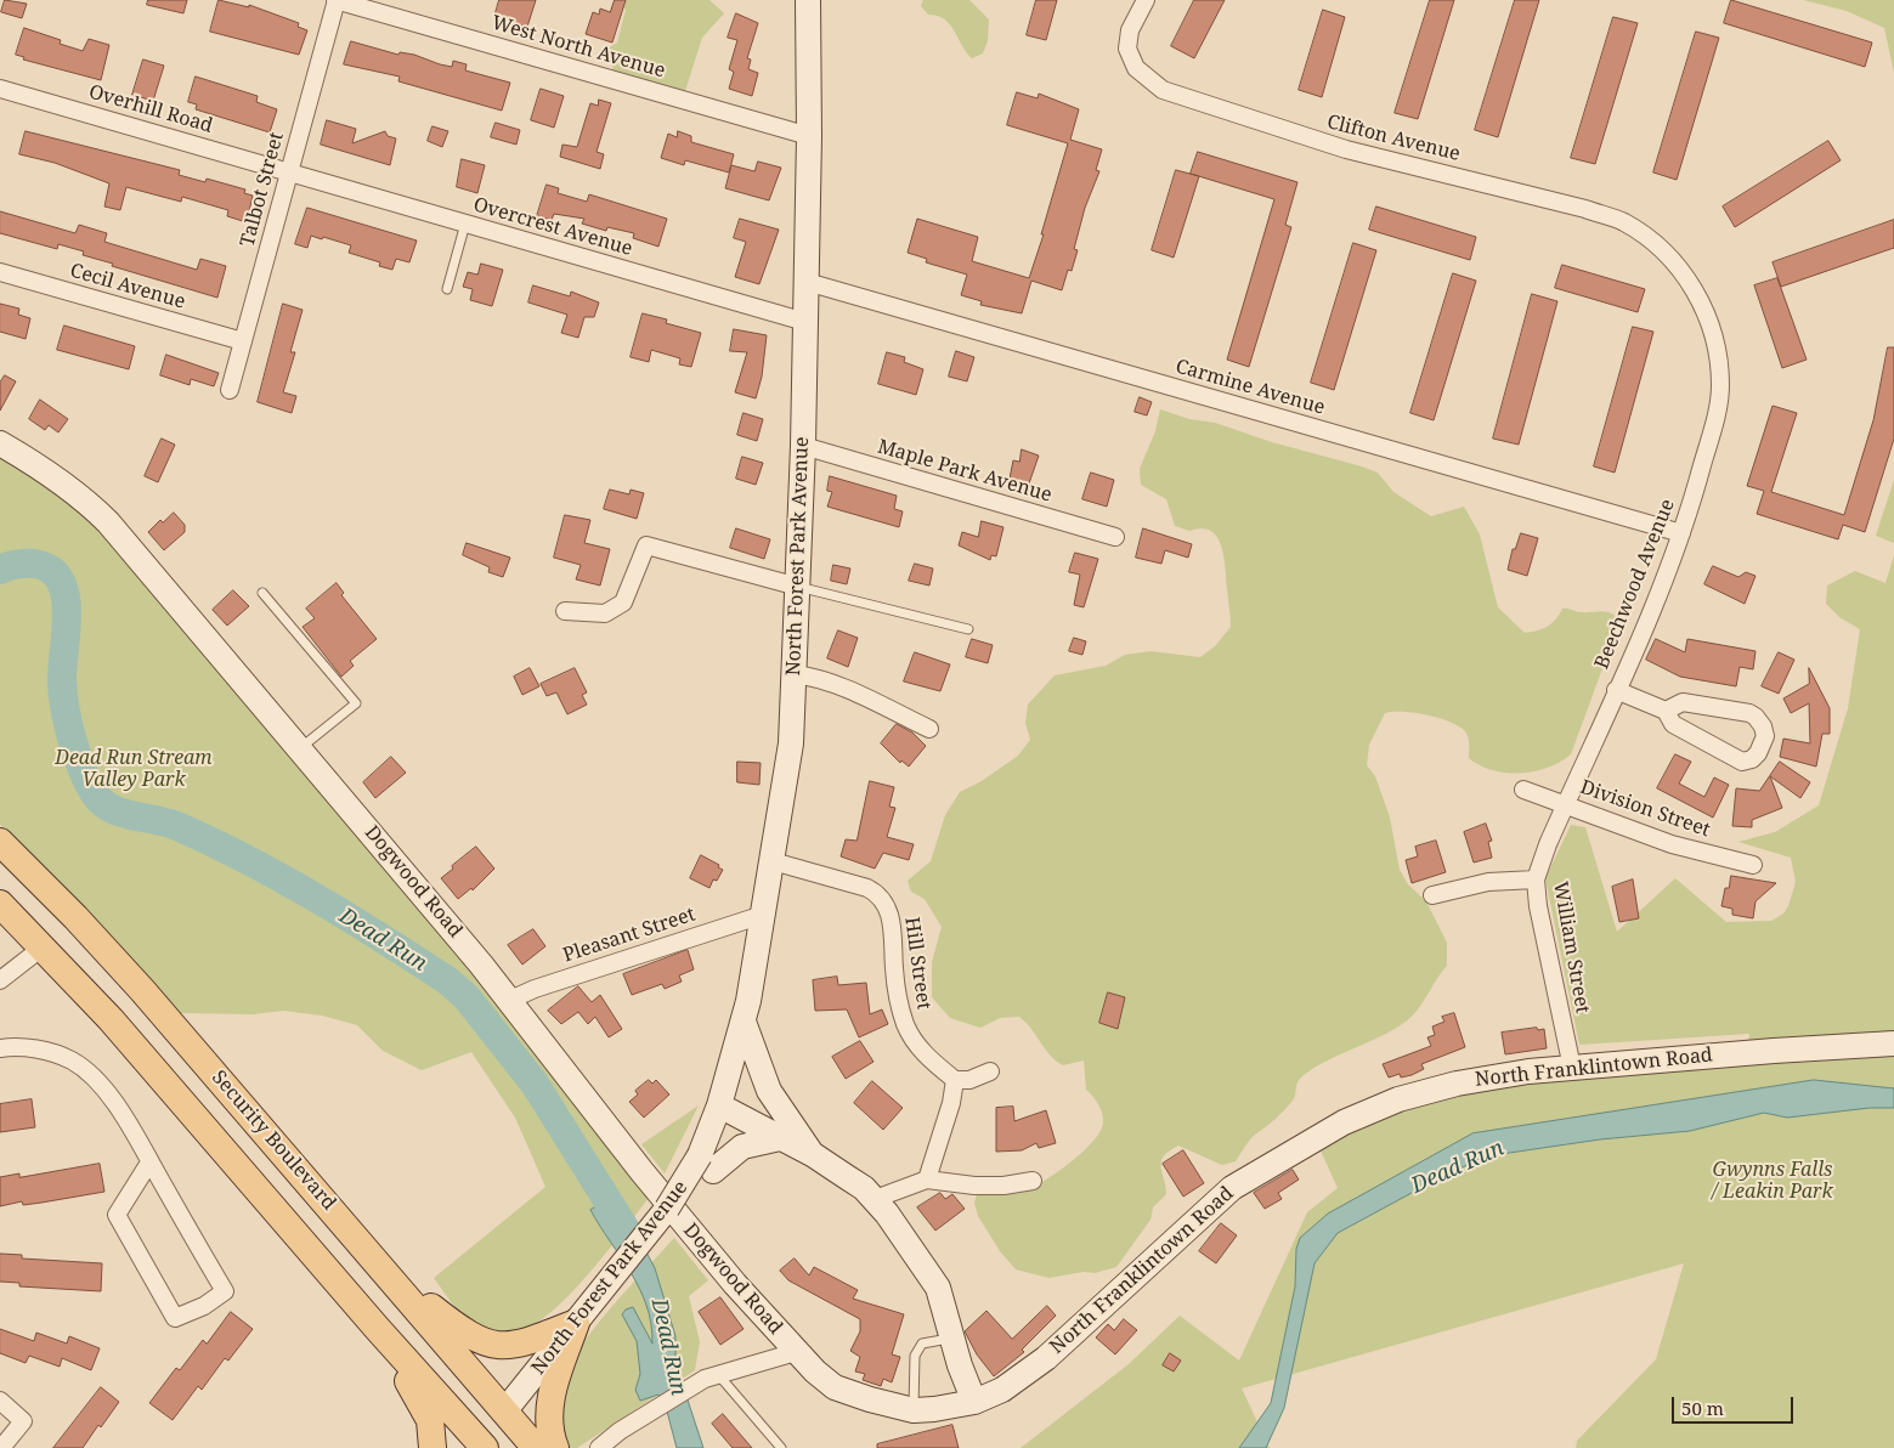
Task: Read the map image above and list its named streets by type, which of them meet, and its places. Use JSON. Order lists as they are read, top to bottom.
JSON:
{
  "streets": {
    "main road": ["Security Boulevard"],
    "street": [
      "West North Avenue",
      "Overhill Road",
      "Clifton Avenue",
      "Talbot Street",
      "Overcrest Avenue",
      "Cecil Avenue",
      "Carmine Avenue",
      "Maple Park Avenue",
      "North Forest Park Avenue",
      "Beechwood Avenue",
      "Division Street",
      "Dogwood Road",
      "Pleasant Street",
      "William Street",
      "Hill Street",
      "North Franklintown Road"
    ]
  },
  "crossings": [
    ["West North Avenue", "Talbot Street"],
    ["West North Avenue", "North Forest Park Avenue"],
    ["Overhill Road", "Talbot Street"],
    ["Overhill Road", "Overcrest Avenue"],
    ["Clifton Avenue", "Beechwood Avenue"],
    ["Talbot Street", "Overcrest Avenue"],
    ["Talbot Street", "Cecil Avenue"],
    ["Overcrest Avenue", "North Forest Park Avenue"],
    ["Carmine Avenue", "North Forest Park Avenue"],
    ["Carmine Avenue", "Beechwood Avenue"],
    ["Maple Park Avenue", "North Forest Park Avenue"],
    ["North Forest Park Avenue", "Pleasant Street"],
    ["North Forest Park Avenue", "Hill Street"],
    ["North Forest Park Avenue", "Security Boulevard"],
    ["Beechwood Avenue", "Division Street"],
    ["Beechwood Avenue", "William Street"],
    ["Division Street", "William Street"],
    ["Dogwood Road", "Pleasant Street"],
    ["Dogwood Road", "North Franklintown Road"],
    ["William Street", "North Franklintown Road"]
  ],
  "water": ["Dead Run"],
  "parks": ["Dead Run Stream Valley Park", "Gwynns Falls / Leakin Park"],
  "scale_bar": "50 m"
}
